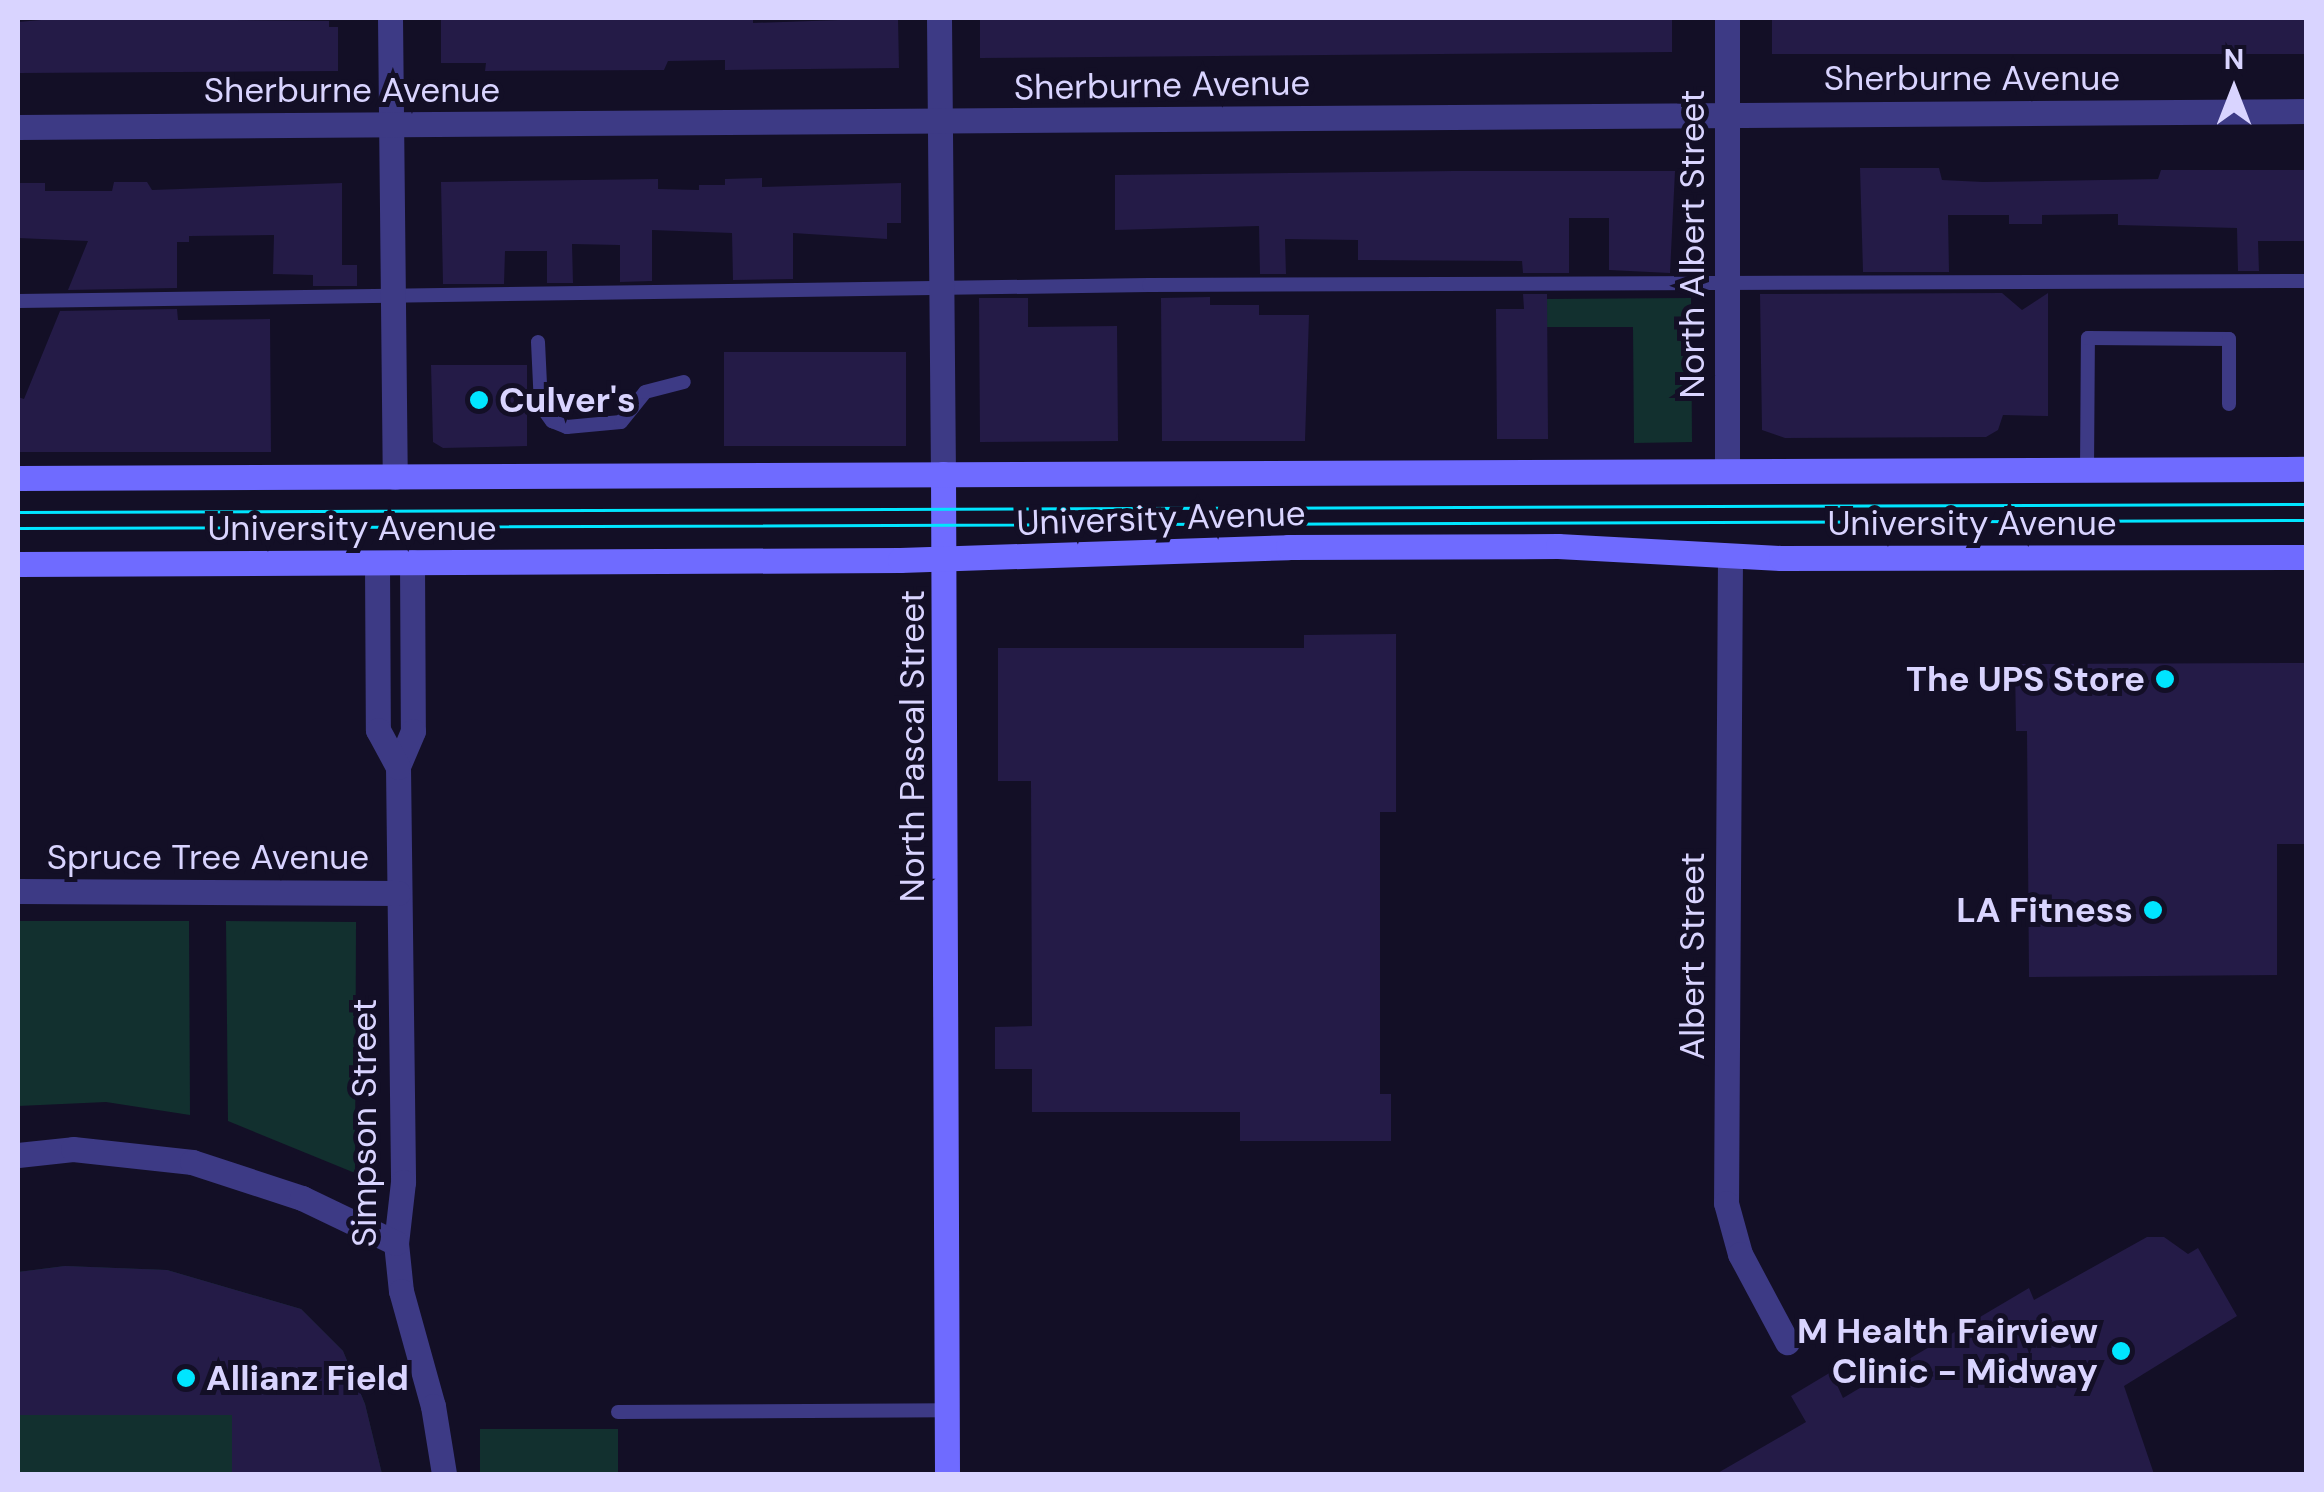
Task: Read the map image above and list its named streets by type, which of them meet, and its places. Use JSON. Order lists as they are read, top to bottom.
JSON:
{
  "streets": {
    "main road": ["University Avenue", "North Pascal Street"],
    "street": [
      "Sherburne Avenue",
      "North Albert Street",
      "Spruce Tree Avenue",
      "Albert Street",
      "Simpson Street"
    ]
  },
  "crossings": [
    ["Sherburne Avenue", "North Albert Street"],
    ["Sherburne Avenue", "North Pascal Street"],
    ["North Albert Street", "University Avenue"],
    ["University Avenue", "North Pascal Street"],
    ["University Avenue", "Albert Street"],
    ["University Avenue", "Simpson Street"],
    ["Spruce Tree Avenue", "Simpson Street"]
  ],
  "places": [
    "Culver's",
    "The UPS Store",
    "LA Fitness",
    "M Health Fairview Clinic - Midway",
    "Allianz Field"
  ],
  "north": "top"
}
